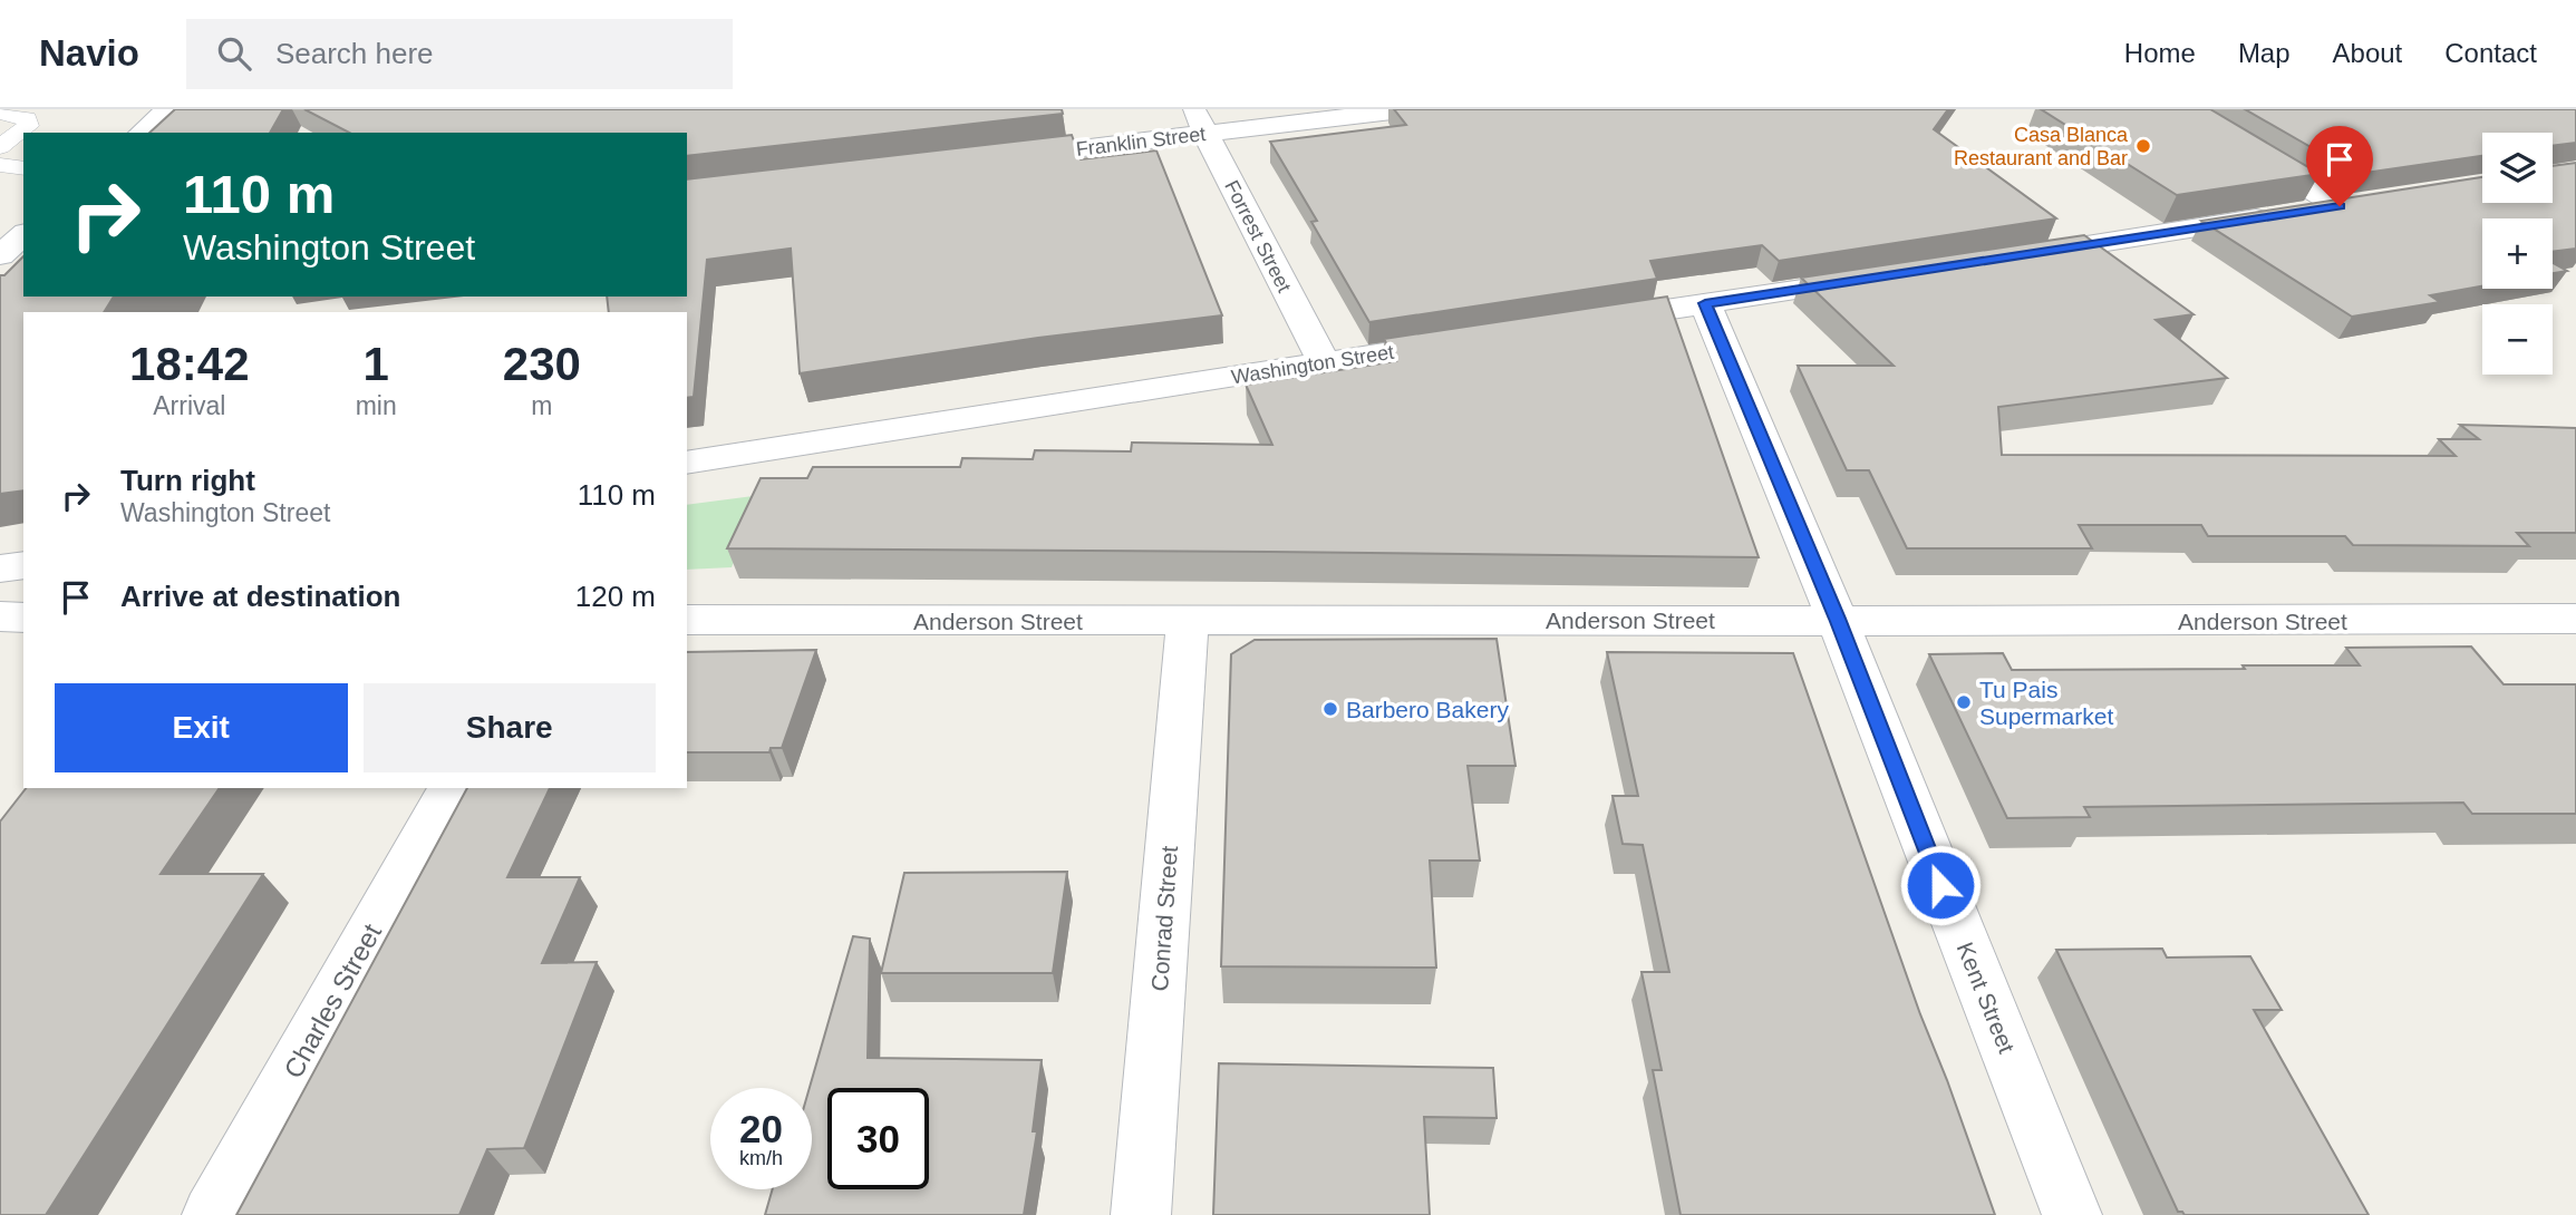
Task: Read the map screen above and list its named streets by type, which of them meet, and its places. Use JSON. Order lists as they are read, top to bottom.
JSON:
{
  "streets": {
    "street": [
      "Franklin Street",
      "Forrest Street",
      "Washington Street",
      "Anderson Street",
      "Conrad Street",
      "Kent Street",
      "Charles Street"
    ]
  },
  "crossings": [
    ["Franklin Street", "Forrest Street"],
    ["Forrest Street", "Washington Street"],
    ["Anderson Street", "Conrad Street"],
    ["Anderson Street", "Kent Street"]
  ],
  "places": ["Casa Blanca Restaurant and Bar", "Tu Pais Supermarket", "Barbero Bakery"],
  "page": {
    "header": "Navio",
    "search": "Search here",
    "nav": [
      "Home",
      "Map",
      "About",
      "Contact"
    ],
    "map_buttons": ["+", "−"],
    "turn": ["110 m", "Washington Street"],
    "eta": [
      "18:42",
      "Arrival",
      "1",
      "min",
      "230",
      "m"
    ],
    "list": [
      {
        "name": "Turn right",
        "note": "Washington Street",
        "value": "110 m"
      },
      {
        "name": "Arrive at destination",
        "value": "120 m"
      }
    ],
    "buttons": ["Exit", "Share"],
    "speed": "20 km/h",
    "limit": "30"
  }
}
